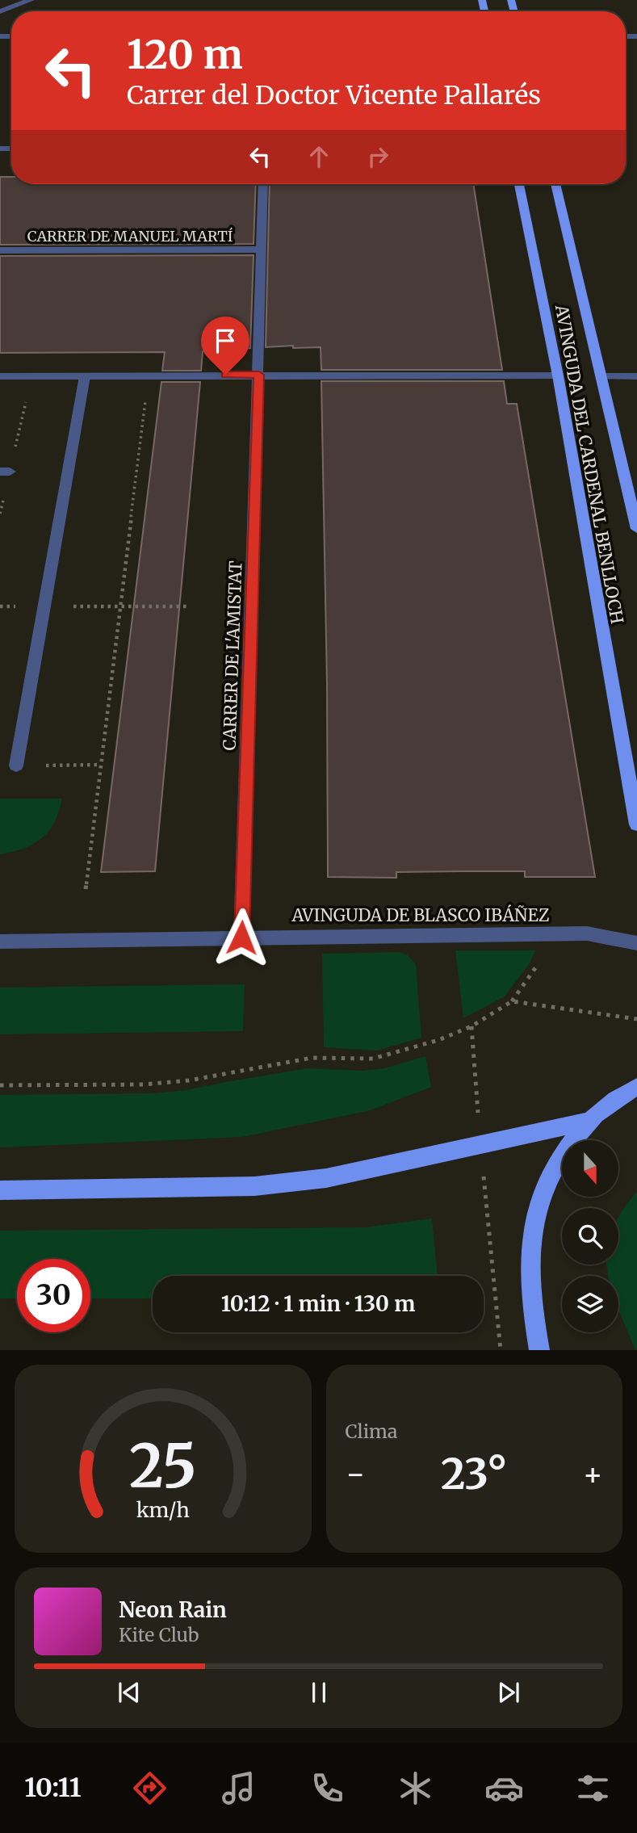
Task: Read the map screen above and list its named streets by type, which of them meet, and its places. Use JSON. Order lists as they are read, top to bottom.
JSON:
{
  "streets": {
    "main road": ["AVINGUDA DEL CARDENAL BENLLOCH"],
    "street": ["CARRER DE MANUEL MARTÍ", "CARRER DE L'AMISTAT", "AVINGUDA DE BLASCO IBÁÑEZ"]
  },
  "crossings": [
    ["CARRER DE MANUEL MARTÍ", "CARRER DE L'AMISTAT"],
    ["CARRER DE L'AMISTAT", "AVINGUDA DE BLASCO IBÁÑEZ"]
  ],
  "north": "bottom",
  "page": {
    "turn": ["120 m", "Carrer del Doctor Vicente Pallarés"],
    "limit": "30",
    "trip": "10:12 · 1 min · 130 m",
    "tile": "Clima",
    "heat": ["−", "23°", "+"],
    "song": ["Neon Rain", "Kite Club"],
    "tabs": "10:11",
    "gauge": ["25", "km/h"]
  }
}
